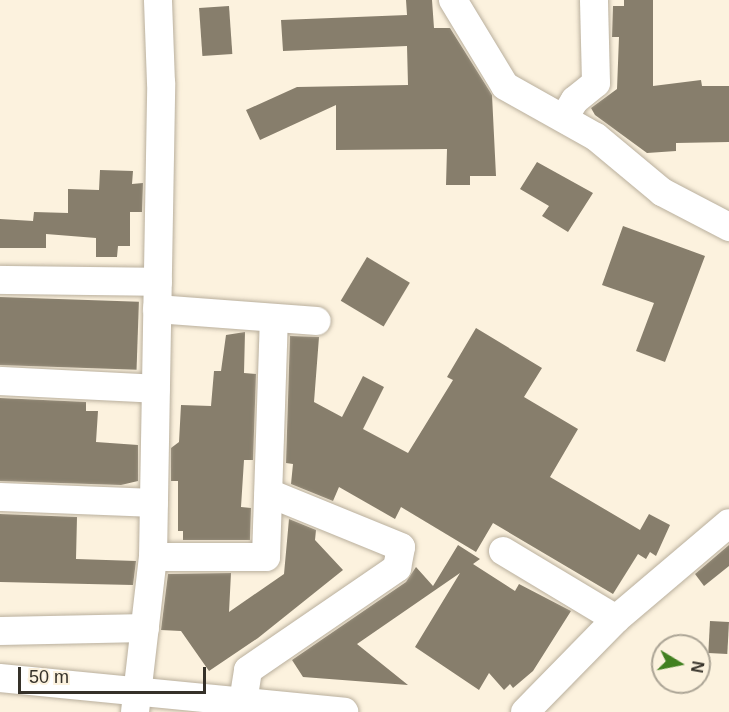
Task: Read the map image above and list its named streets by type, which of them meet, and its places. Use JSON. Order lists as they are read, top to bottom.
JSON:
{
  "scale_bar": "50 m",
  "north": "right"
}
